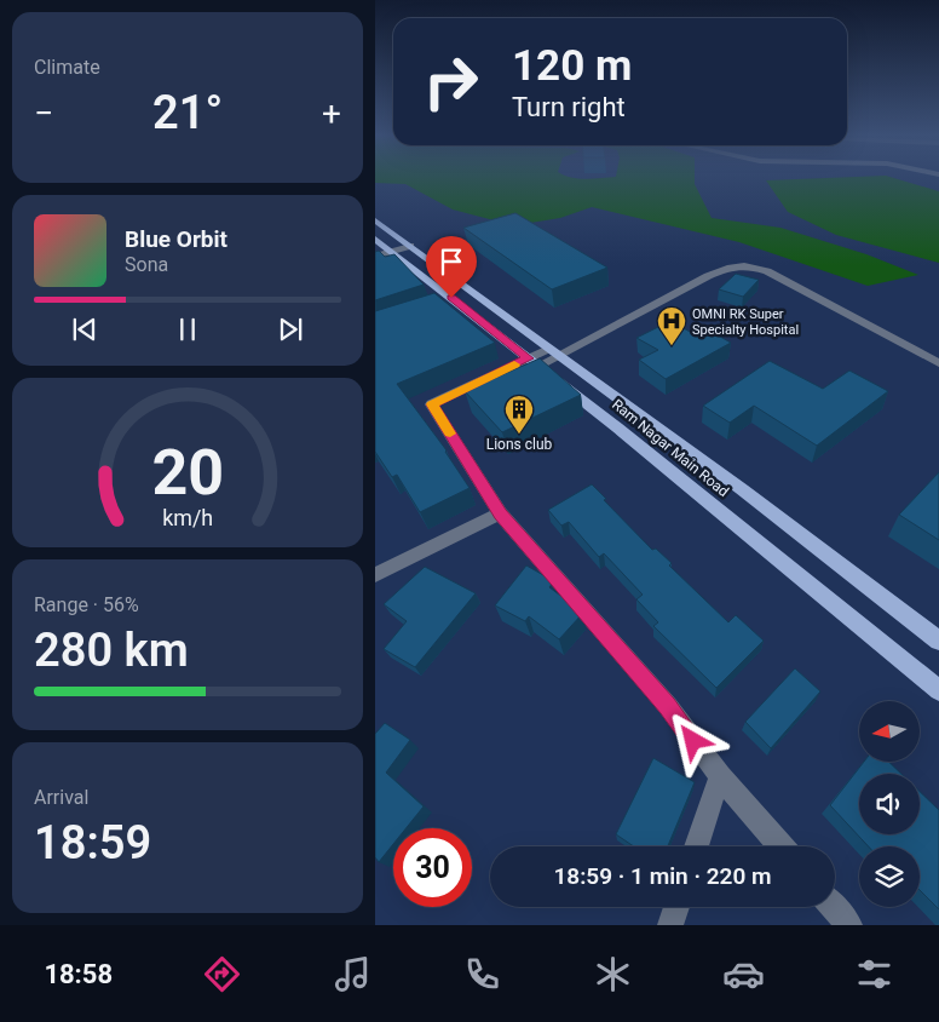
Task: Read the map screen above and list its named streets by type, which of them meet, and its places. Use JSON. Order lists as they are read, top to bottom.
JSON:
{
  "streets": {
    "main road": ["Ram Nagar Main Road"]
  },
  "places": {
    "hospital": ["OMNI RK Super Specialty Hospital"],
    "building": ["Lions club"]
  },
  "north": "left",
  "page": {
    "tile": [
      "Climate",
      ["Range · 56%", "280 km"],
      ["Arrival", "18:59"]
    ],
    "turn": ["120 m", "Turn right"],
    "heat": ["−", "21°", "+"],
    "song": ["Blue Orbit", "Sona"],
    "limit": "30",
    "trip": "18:59 · 1 min · 220 m",
    "tabs": "18:58",
    "gauge": ["20", "km/h"]
  }
}
